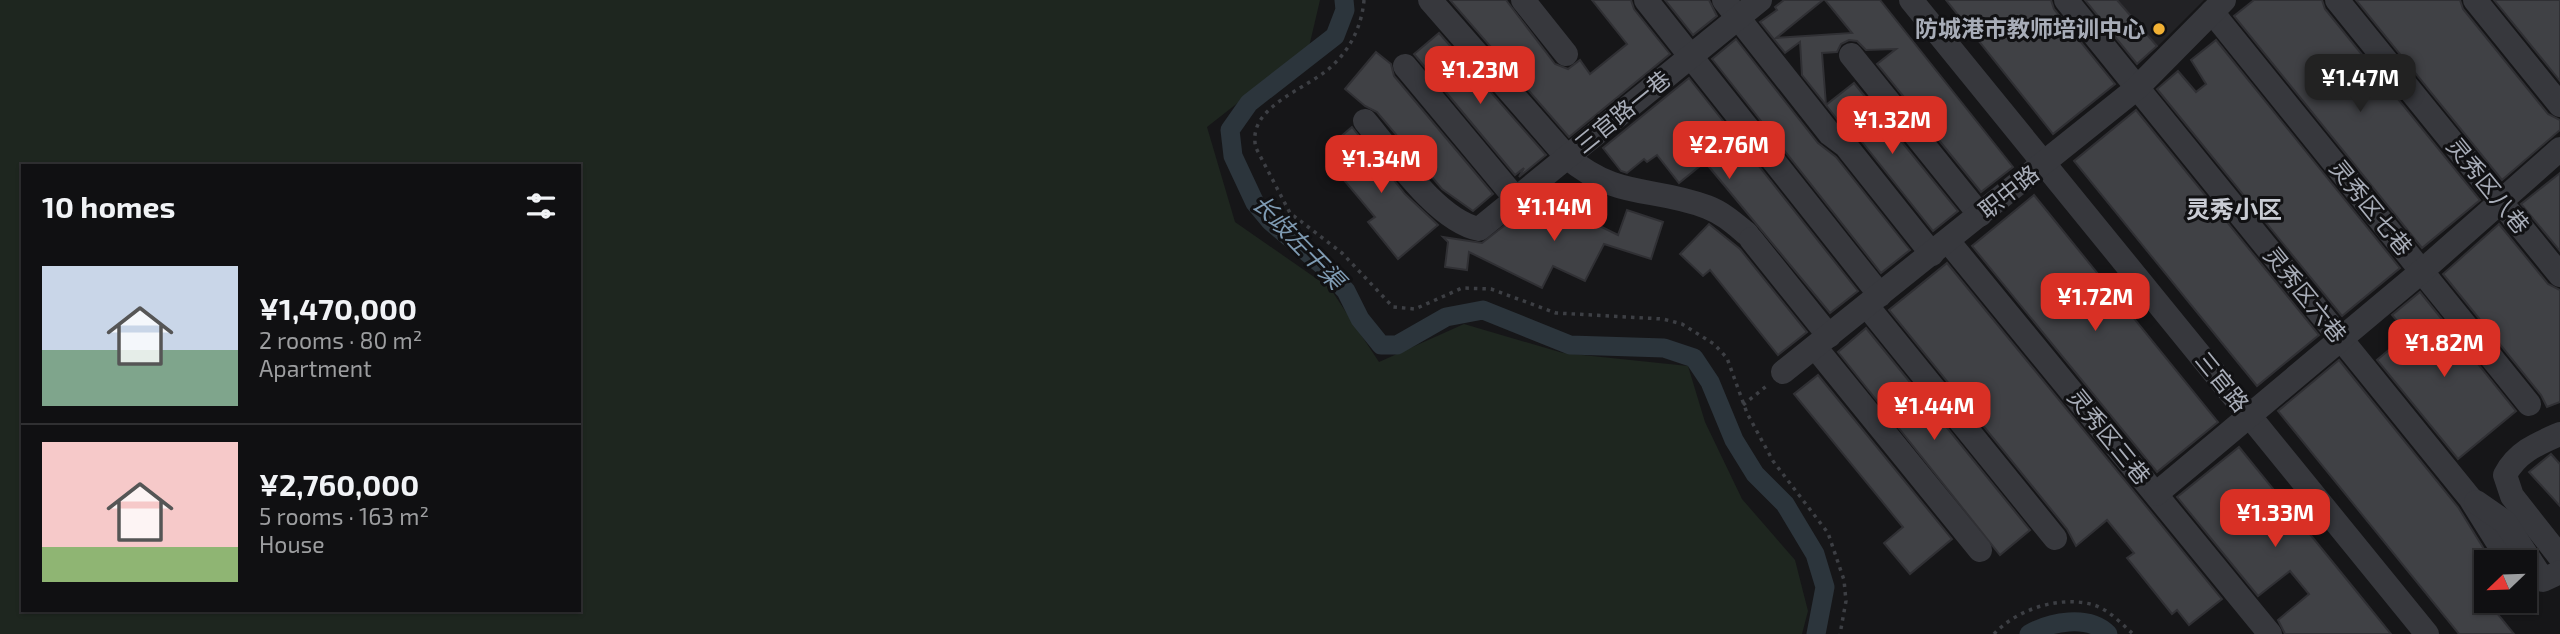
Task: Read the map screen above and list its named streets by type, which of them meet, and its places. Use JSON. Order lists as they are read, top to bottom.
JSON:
{
  "streets": {
    "street": [
      "三官路一巷",
      "灵秀区八巷",
      "职中路",
      "灵秀区七巷",
      "灵秀区六巷",
      "三官路",
      "灵秀区三巷"
    ]
  },
  "crossings": [
    ["三官路一巷", "灵秀区三巷"],
    ["职中路", "灵秀区七巷"],
    ["职中路", "灵秀区六巷"],
    ["职中路", "三官路"],
    ["职中路", "灵秀区三巷"]
  ],
  "districts": ["灵秀小区"],
  "water": ["长歧左干渠"],
  "places": ["防城港市教师培训中心"],
  "north": "bottom left",
  "page": {
    "price": [
      "¥1.23M",
      "¥1.47M",
      "¥1.32M",
      "¥2.76M",
      "¥1.34M",
      "¥1.14M",
      "¥1.72M",
      "¥1.82M",
      "¥1.44M",
      "¥1.33M"
    ],
    "heading": "10 homes",
    "list": [
      {
        "name": "¥1,470,000",
        "note": "2 rooms · 80 m² · Apartment"
      },
      {
        "name": "¥2,760,000",
        "note": "5 rooms · 163 m² · House"
      }
    ]
  }
}
